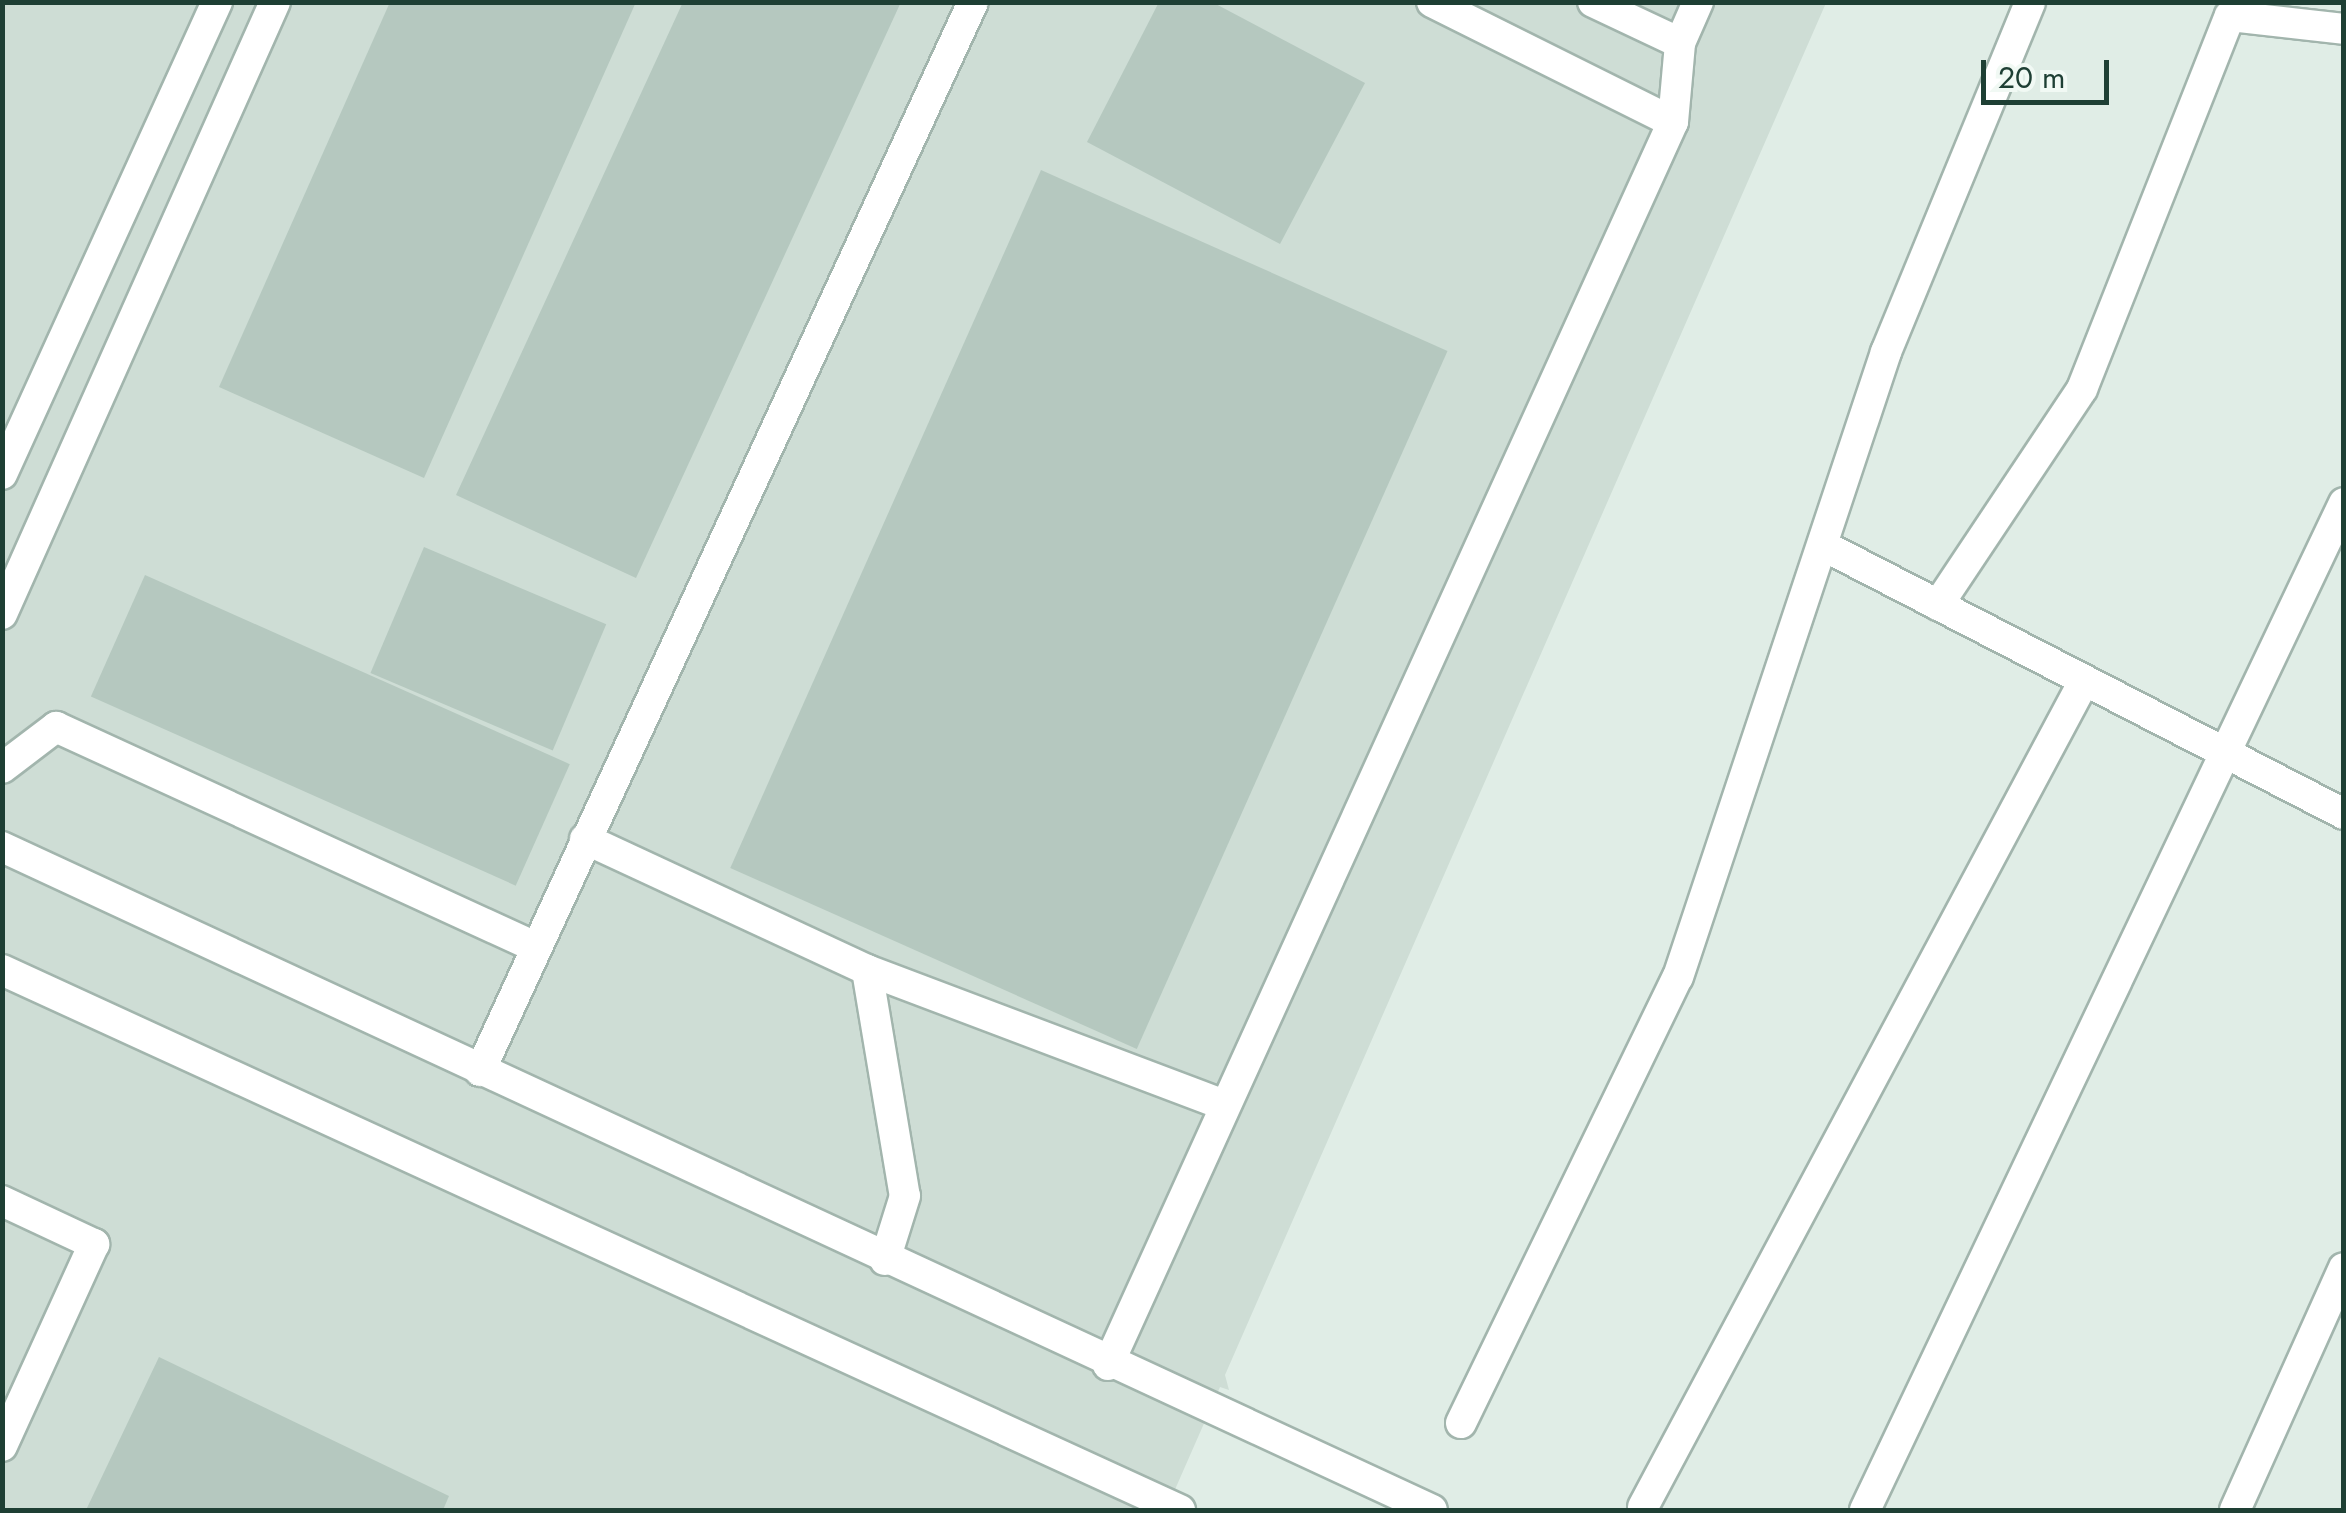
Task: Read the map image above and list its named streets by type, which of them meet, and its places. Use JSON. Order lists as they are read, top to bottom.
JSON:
{
  "scale_bar": "20 m"
}
